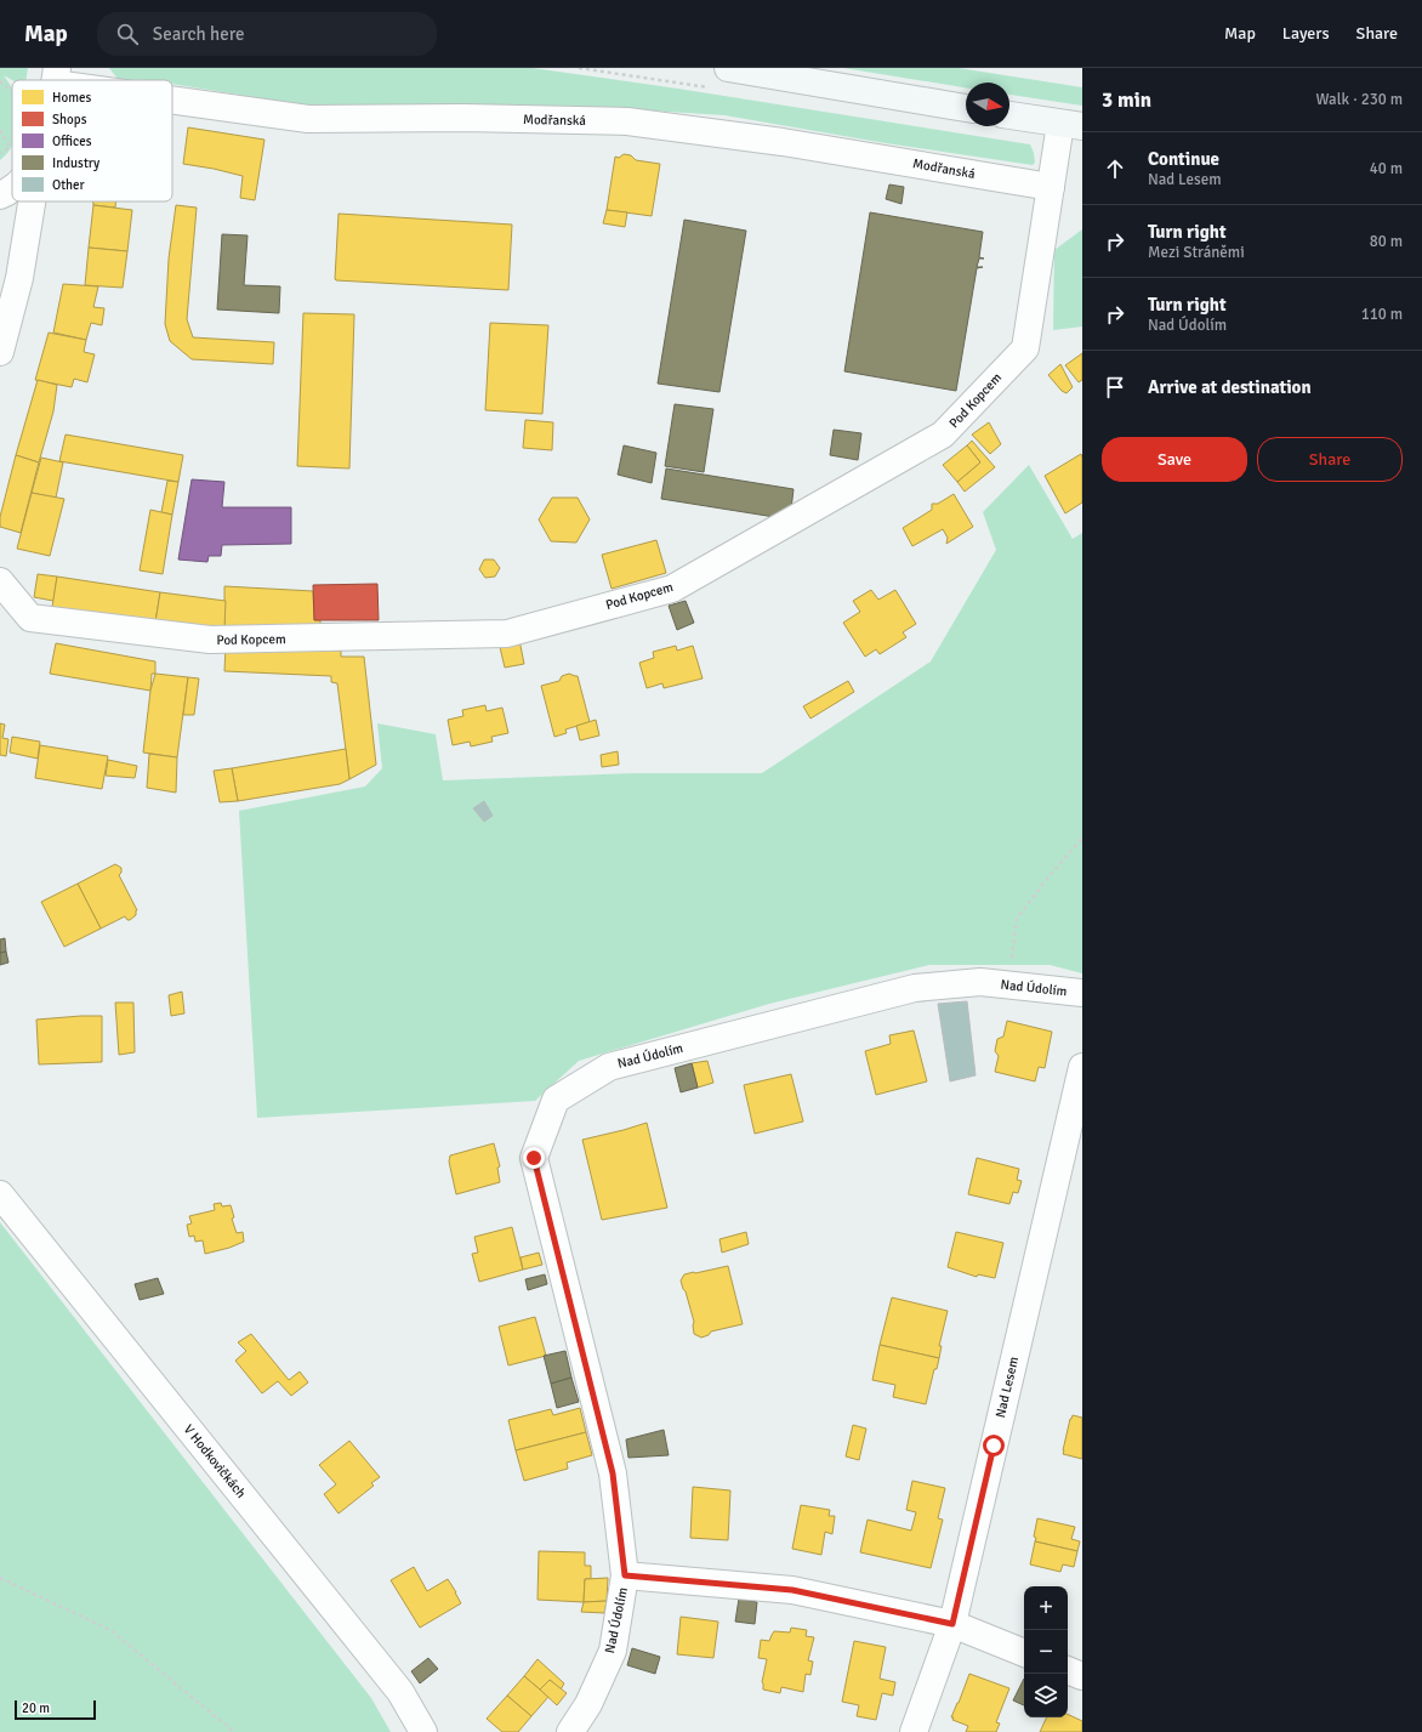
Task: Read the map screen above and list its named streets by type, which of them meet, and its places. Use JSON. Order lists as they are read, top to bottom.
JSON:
{
  "streets": {
    "street": [
      "Modřanská",
      "Pod Kopcem",
      "Nad Údolím",
      "Nad Lesem",
      "V Hodkovičkách"
    ]
  },
  "crossings": [
    ["Modřanská", "Pod Kopcem"]
  ],
  "legend": [
    "Homes",
    "Shops",
    "Offices",
    "Industry",
    "Other"
  ],
  "scale_bar": "20 m",
  "north": "right",
  "page": {
    "header": "Map",
    "search": "Search here",
    "nav": ["Map", "Layers", "Share"],
    "heading": ["3 min", "Walk · 230 m"],
    "list": [
      ["Continue", "Nad Lesem", "40 m"],
      ["Turn right", "Mezi Stráněmi", "80 m"],
      ["Turn right", "Nad Údolím", "110 m"],
      "Arrive at destination"
    ],
    "buttons": ["Save", "Share"],
    "map_buttons": ["+", "−"],
    "scale": "20 m"
  }
}
